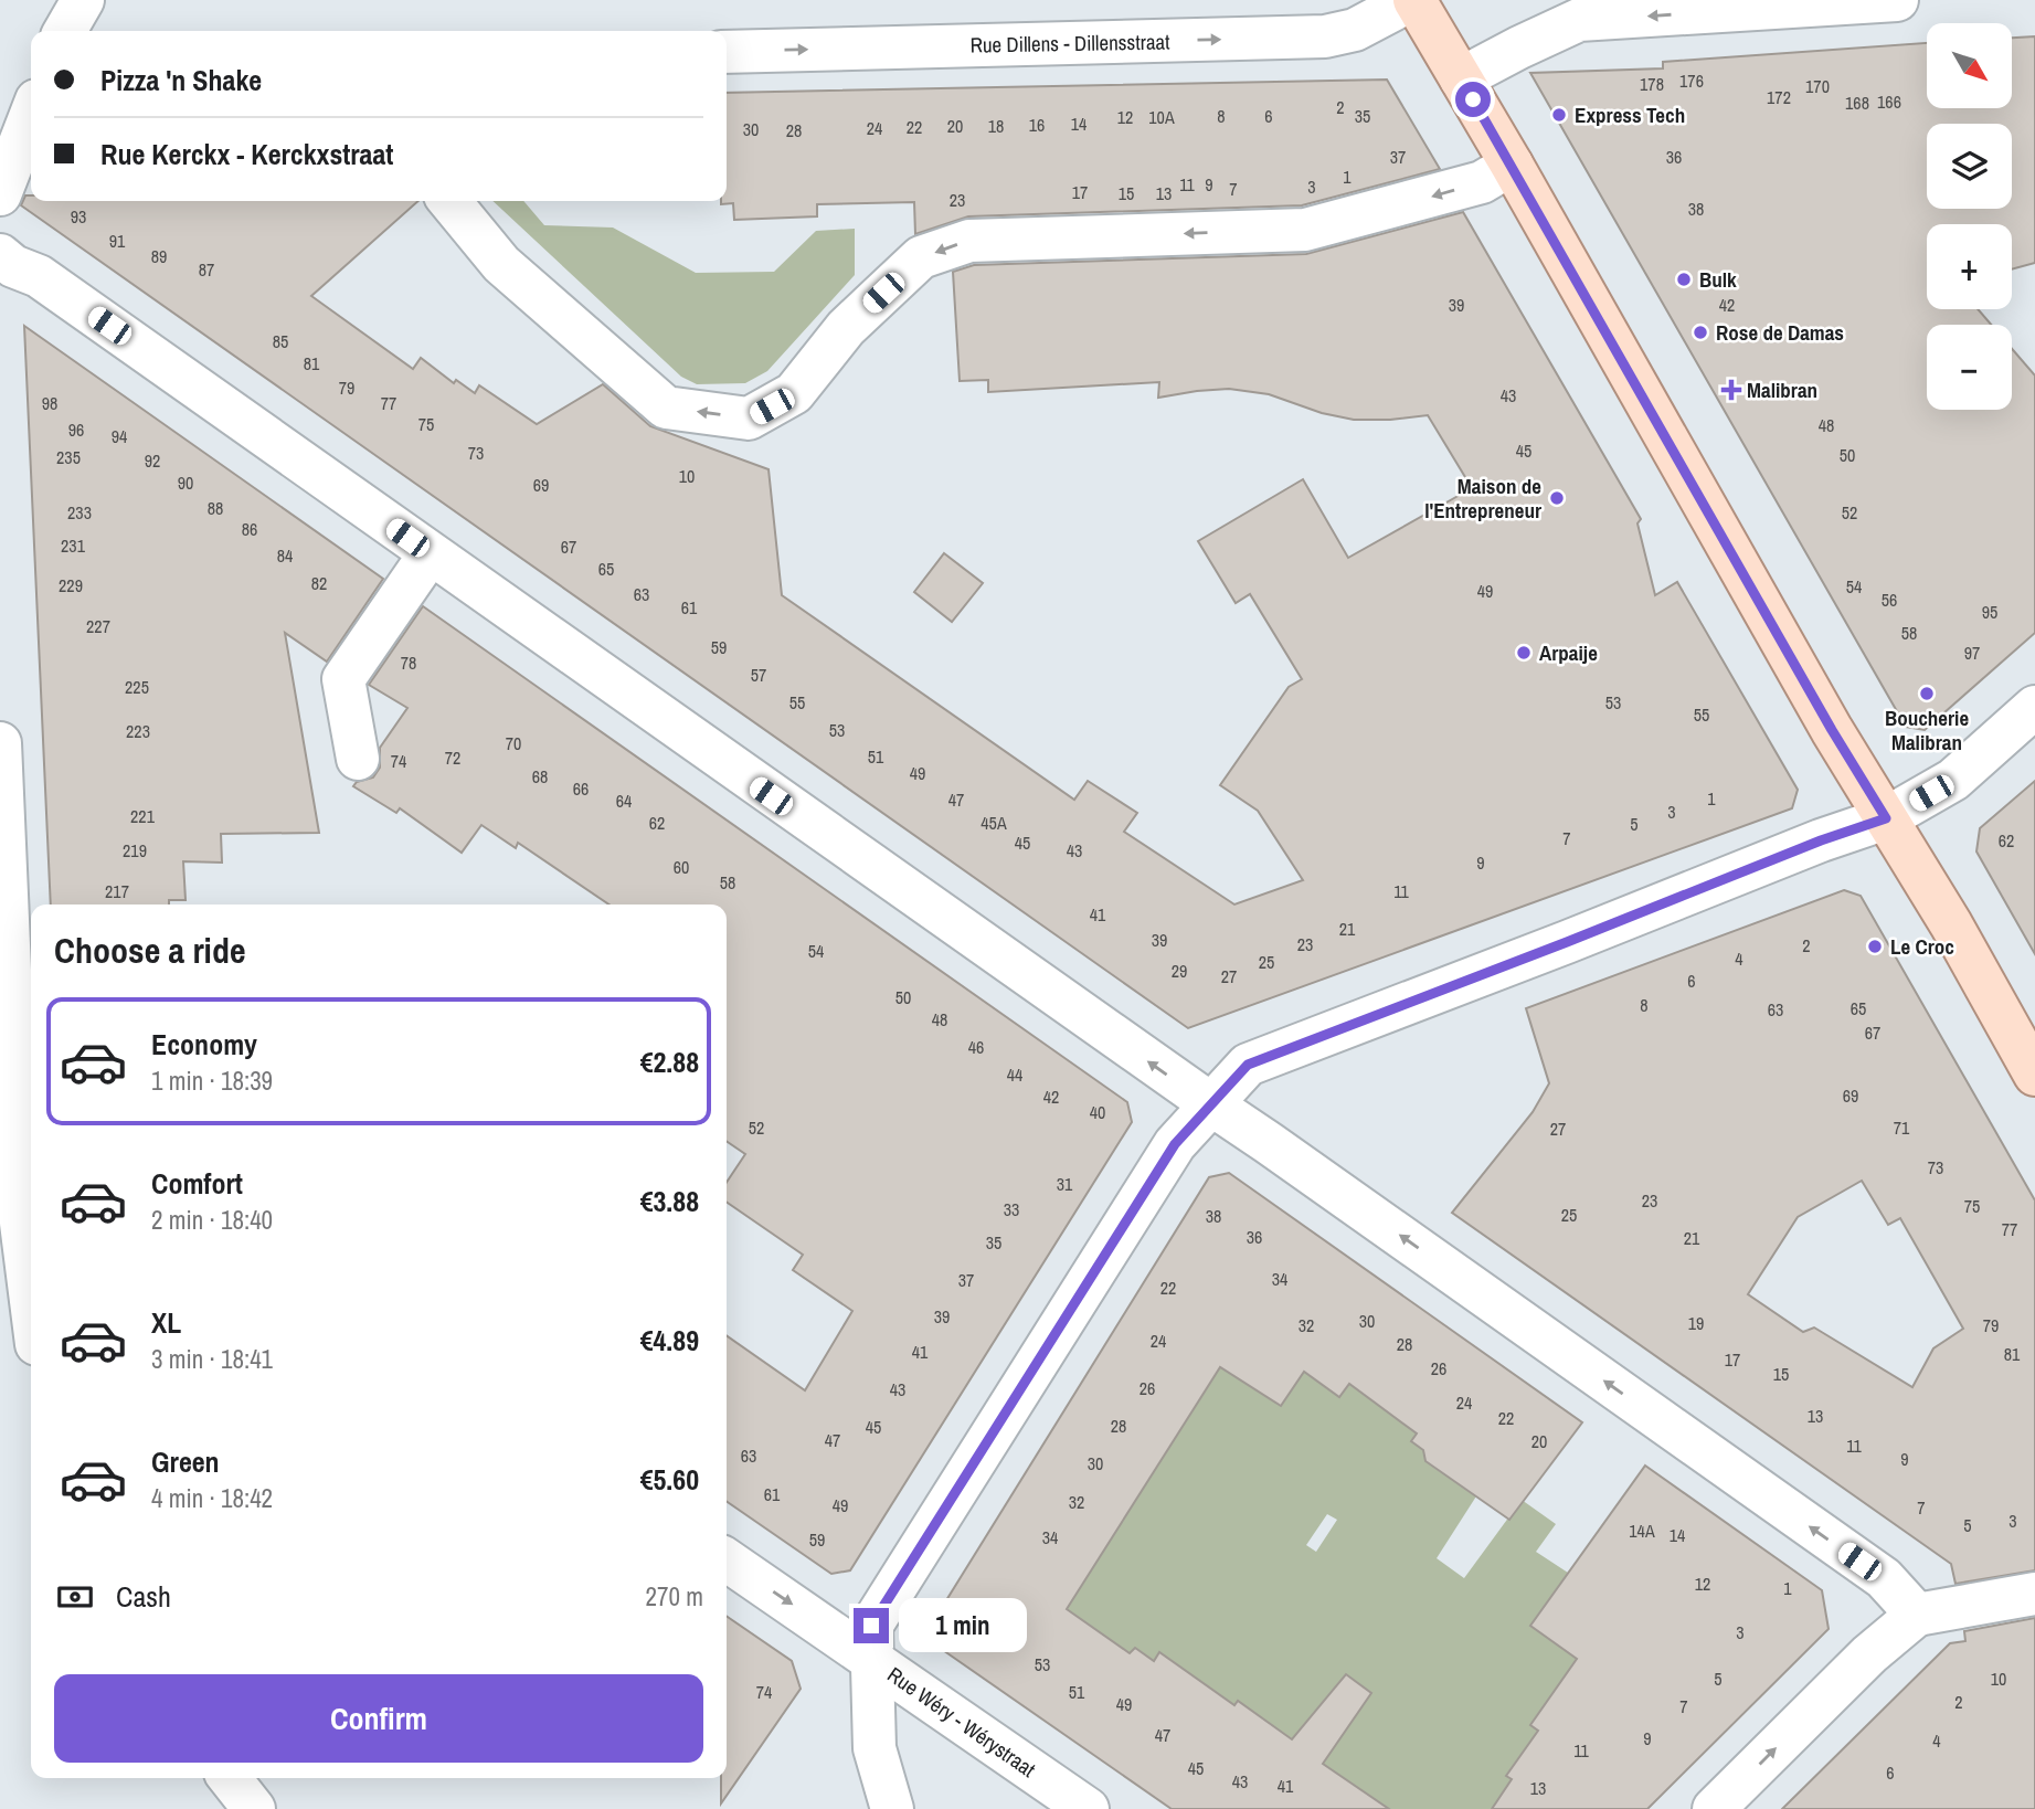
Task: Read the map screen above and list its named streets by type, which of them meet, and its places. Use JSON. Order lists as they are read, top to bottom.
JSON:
{
  "streets": {
    "street": ["Rue Dillens - Dillensstraat", "Rue Wéry - Wérystraat"]
  },
  "one_way": ["Rue Dillens - Dillensstraat", "Rue Wéry - Wérystraat"],
  "places": {
    "other": [
      "Express Tech",
      "Bulk",
      "Rose de Damas",
      "Maison de l'Entrepreneur",
      "Arpaije",
      "Boucherie Malibran",
      "Le Croc"
    ],
    "health": ["Malibran"]
  },
  "house_numbers": [
    "176",
    "178",
    "170",
    "172",
    "166",
    "168",
    "2",
    "8",
    "6",
    "35",
    "12",
    "10A",
    "14",
    "16",
    "20",
    "18",
    "22",
    "24",
    "30",
    "28",
    "37",
    "36",
    "1",
    "11",
    "9",
    "3",
    "7",
    "17",
    "15",
    "13",
    "23",
    "38",
    "93",
    "91",
    "89",
    "87",
    "39",
    "42",
    "85",
    "81",
    "79",
    "43",
    "98",
    "77",
    "75",
    "48",
    "96",
    "94",
    "45",
    "73",
    "50",
    "235",
    "92",
    "10",
    "90",
    "69",
    "88",
    "233",
    "52",
    "86",
    "231",
    "67",
    "84",
    "65",
    "82",
    "229",
    "54",
    "49",
    "63",
    "56",
    "61",
    "95",
    "227",
    "58",
    "59",
    "97",
    "78",
    "57",
    "225",
    "55",
    "53",
    "55",
    "53",
    "223",
    "70",
    "51",
    "72",
    "74",
    "49",
    "68",
    "66",
    "1",
    "47",
    "64",
    "3",
    "221",
    "62",
    "45A",
    "5",
    "7",
    "62",
    "45",
    "219",
    "43",
    "9",
    "60",
    "58",
    "217",
    "11",
    "41",
    "21",
    "39",
    "23",
    "2",
    "54",
    "4",
    "25",
    "29",
    "27",
    "6",
    "50",
    "8",
    "65",
    "63",
    "48",
    "67",
    "46",
    "44",
    "69",
    "42",
    "40",
    "52",
    "71",
    "27",
    "73",
    "31",
    "23",
    "75",
    "33",
    "25",
    "38",
    "77",
    "36",
    "21",
    "35",
    "34",
    "37",
    "22",
    "39",
    "30",
    "19",
    "32",
    "79",
    "24",
    "28",
    "41",
    "81",
    "17",
    "26",
    "15",
    "26",
    "43",
    "24",
    "13",
    "22",
    "28",
    "45",
    "47",
    "20",
    "11",
    "63",
    "9",
    "30",
    "61",
    "32",
    "49",
    "7",
    "3",
    "5",
    "14A",
    "14",
    "34",
    "59",
    "12",
    "1",
    "3",
    "53",
    "5",
    "10",
    "74",
    "51",
    "2",
    "49",
    "7",
    "47",
    "9",
    "4",
    "11",
    "45",
    "6",
    "43",
    "41",
    "13"
  ],
  "north": "bottom right",
  "page": {
    "map_buttons": ["+", "−"],
    "banner": ["Pizza 'n Shake", "Rue Kerckx - Kerckxstraat"],
    "heading": "Choose a ride",
    "list": [
      {
        "name": "Economy",
        "note": "1 min · 18:39",
        "value": "€2.88"
      },
      {
        "name": "Comfort",
        "note": "2 min · 18:40",
        "value": "€3.88"
      },
      {
        "name": "XL",
        "note": "3 min · 18:41",
        "value": "€4.89"
      },
      {
        "name": "Green",
        "note": "4 min · 18:42",
        "value": "€5.60"
      }
    ],
    "pay": ["Cash", "270 m"],
    "bubble": "1 min",
    "buttons": "Confirm"
  }
}
